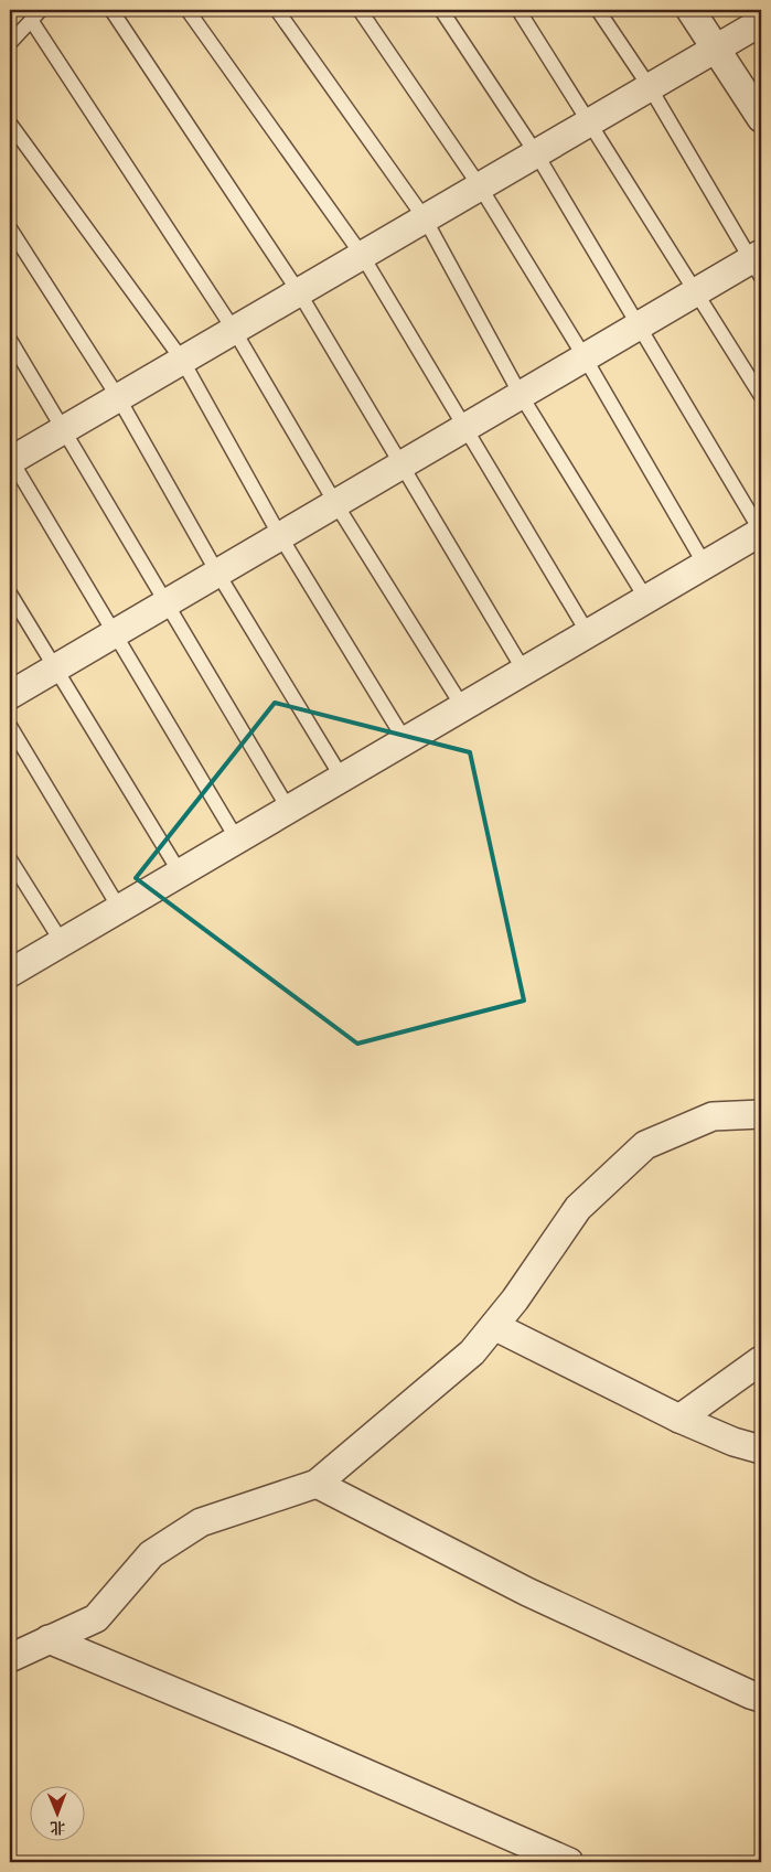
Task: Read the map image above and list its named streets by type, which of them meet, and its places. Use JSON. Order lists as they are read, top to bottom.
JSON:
{
  "north": "bottom"
}
